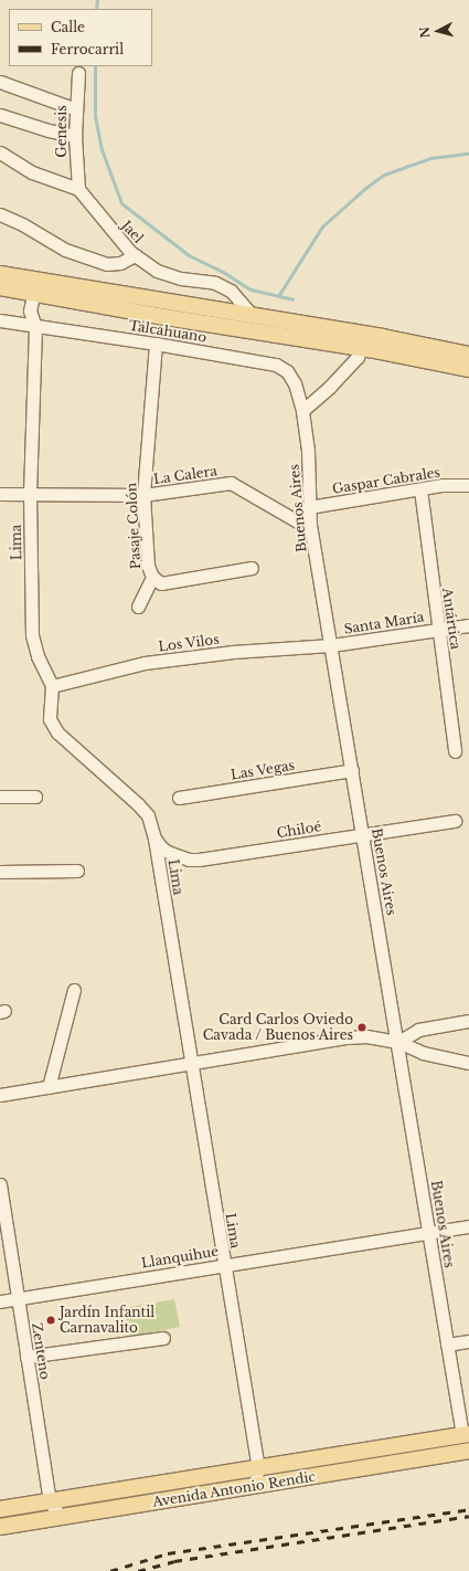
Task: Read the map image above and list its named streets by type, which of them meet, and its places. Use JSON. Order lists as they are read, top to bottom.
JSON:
{
  "streets": {
    "main road": ["Avenida Antonio Rendic"],
    "street": [
      "Genesis",
      "Jael",
      "Talcahuano",
      "La Calera",
      "Gaspar Cabrales",
      "Buenos Aires",
      "Pasaje Colón",
      "Lima",
      "Antártica",
      "Santa María",
      "Los Vilos",
      "Las Vegas",
      "Chiloé",
      "Llanquihue",
      "Zenteno"
    ]
  },
  "crossings": [
    ["Genesis", "Jael"],
    ["Talcahuano", "Buenos Aires"],
    ["Talcahuano", "Pasaje Colón"],
    ["Talcahuano", "Lima"],
    ["La Calera", "Buenos Aires"],
    ["La Calera", "Pasaje Colón"],
    ["La Calera", "Lima"],
    ["Gaspar Cabrales", "Buenos Aires"],
    ["Gaspar Cabrales", "Antártica"],
    ["Buenos Aires", "Santa María"],
    ["Buenos Aires", "Los Vilos"],
    ["Buenos Aires", "Las Vegas"],
    ["Buenos Aires", "Chiloé"],
    ["Buenos Aires", "Llanquihue"],
    ["Buenos Aires", "Avenida Antonio Rendic"],
    ["Lima", "Los Vilos"],
    ["Lima", "Chiloé"],
    ["Lima", "Llanquihue"],
    ["Lima", "Avenida Antonio Rendic"],
    ["Antártica", "Santa María"],
    ["Santa María", "Los Vilos"],
    ["Llanquihue", "Zenteno"],
    ["Zenteno", "Avenida Antonio Rendic"]
  ],
  "places": ["Card Carlos Oviedo Cavada / Buenos Aires", "Jardín Infantil Carnavalito"],
  "legend": ["Calle", "Ferrocarril"],
  "north": "left"
}
